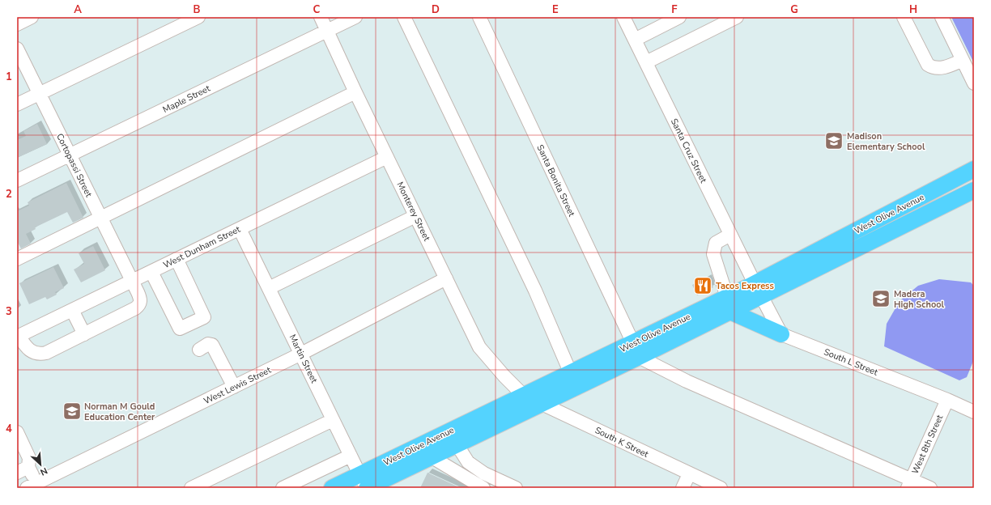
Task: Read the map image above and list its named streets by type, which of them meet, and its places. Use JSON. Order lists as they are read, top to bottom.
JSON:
{
  "streets": {
    "main road": ["West Olive Avenue"],
    "street": [
      "Maple Street",
      "Santa Cruz Street",
      "Cortopassi Street",
      "Santa Bonita Street",
      "Monterey Street",
      "West Dunham Street",
      "Martin Street",
      "South L Street",
      "West Lewis Street",
      "South K Street",
      "West 8th Street"
    ]
  },
  "crossings": [
    ["Maple Street", "Cortopassi Street"],
    ["Maple Street", "Monterey Street"],
    ["Santa Cruz Street", "West Olive Avenue"],
    ["Cortopassi Street", "West Dunham Street"],
    ["Santa Bonita Street", "West Olive Avenue"],
    ["Monterey Street", "West Olive Avenue"],
    ["Monterey Street", "West Dunham Street"],
    ["Monterey Street", "West Lewis Street"],
    ["Monterey Street", "South K Street"],
    ["West Olive Avenue", "Martin Street"],
    ["West Olive Avenue", "South K Street"],
    ["West Dunham Street", "Martin Street"],
    ["Martin Street", "West Lewis Street"],
    ["South L Street", "West 8th Street"]
  ],
  "places": {
    "school or university": ["Madison Elementary School", "Madera High School", "Norman M Gould Education Center"],
    "restaurant": ["Tacos Express"]
  },
  "north": "bottom right",
  "grid": {
    "columns": [
      "A",
      "B",
      "C",
      "D",
      "E",
      "F",
      "G",
      "H"
    ],
    "rows": [
      "1",
      "2",
      "3",
      "4"
    ]
  }
}
